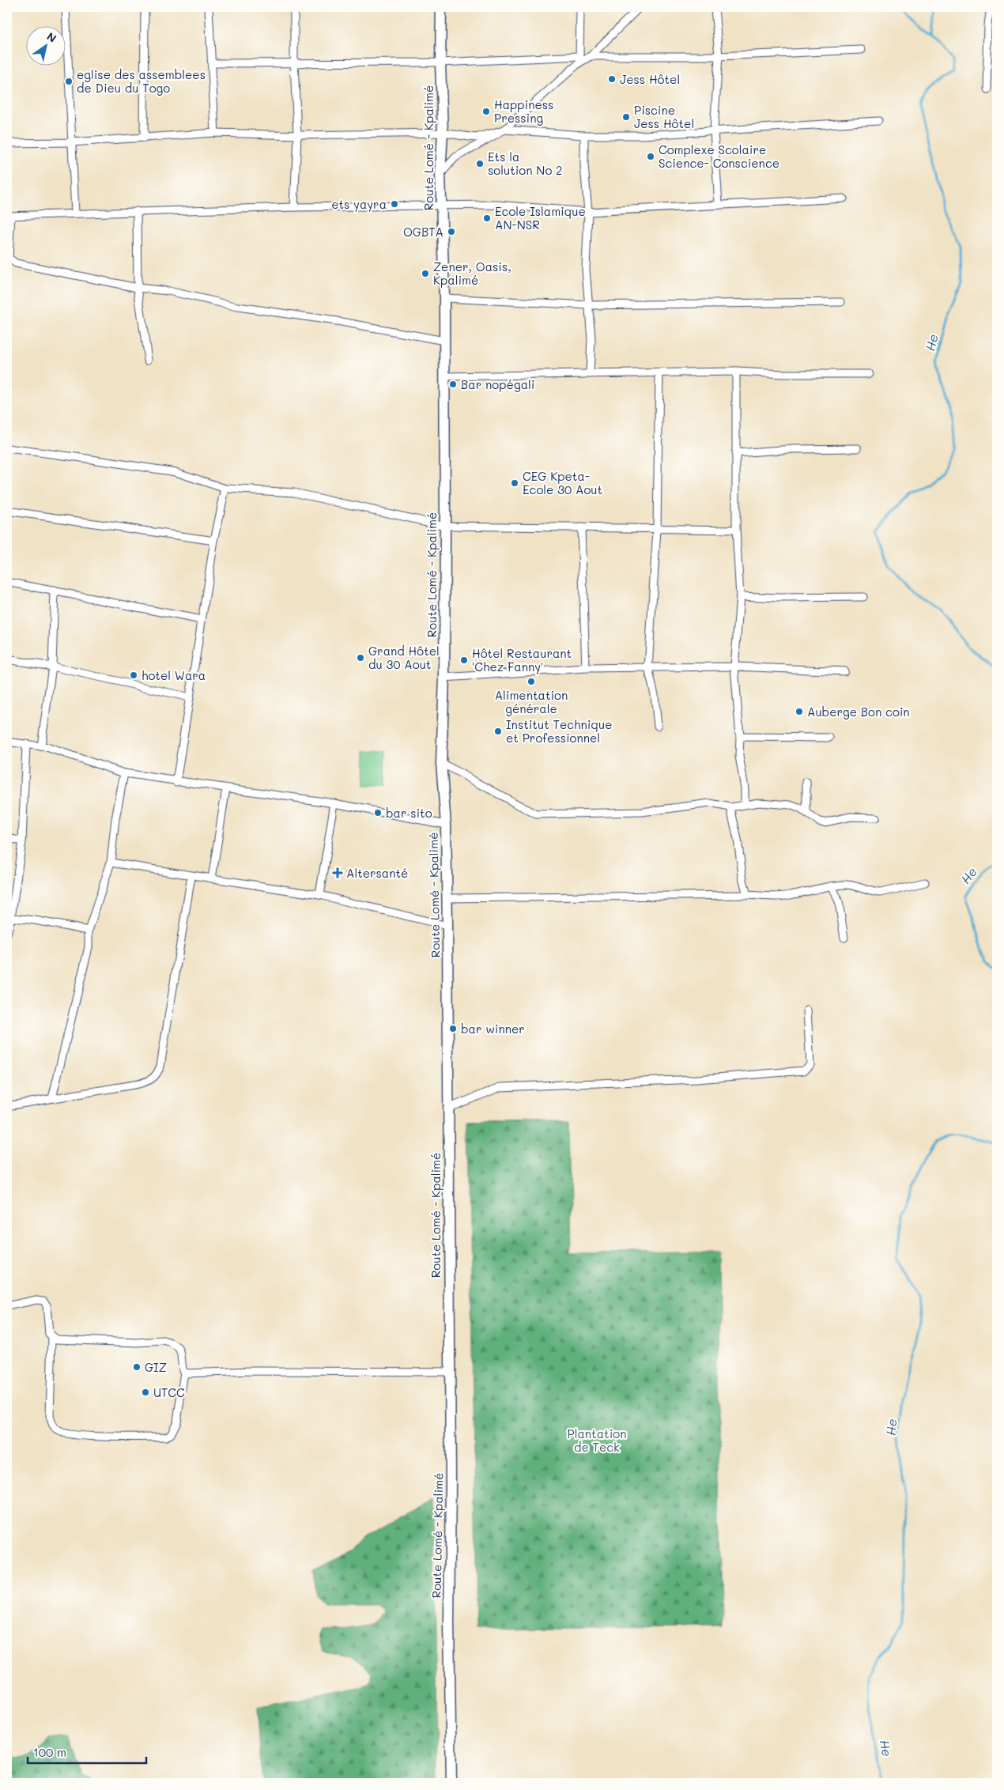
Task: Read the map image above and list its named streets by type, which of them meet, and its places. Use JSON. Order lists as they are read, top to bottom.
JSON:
{
  "streets": {
    "main road": ["Route Lomé - Kpalimé"]
  },
  "water": ["He"],
  "parks": ["Plantation de Teck"],
  "places": {
    "other": [
      "Jess Hôtel",
      "eglise des assemblees de Dieu du Togo",
      "Happiness Pressing",
      "Piscine Jess Hôtel",
      "Complexe Scolaire Science- Conscience",
      "Ets la solution No 2",
      "ets yayra",
      "Ecole Islamique AN-NSR",
      "OGBTA",
      "Zener, Oasis, Kpalimé",
      "Bar nopégali",
      "CEG Kpeta- Ecole 30 Aout",
      "Grand Hôtel du 30 Aout",
      "Hôtel Restaurant 'Chez Fanny'",
      "hotel Wara",
      "Alimentation générale",
      "Auberge Bon coin",
      "Institut Technique et Professionnel",
      "bar sito",
      "bar winner",
      "GIZ",
      "UTCC"
    ],
    "health": ["Altersanté"]
  },
  "scale_bar": "100 m",
  "north": "top right"
}
